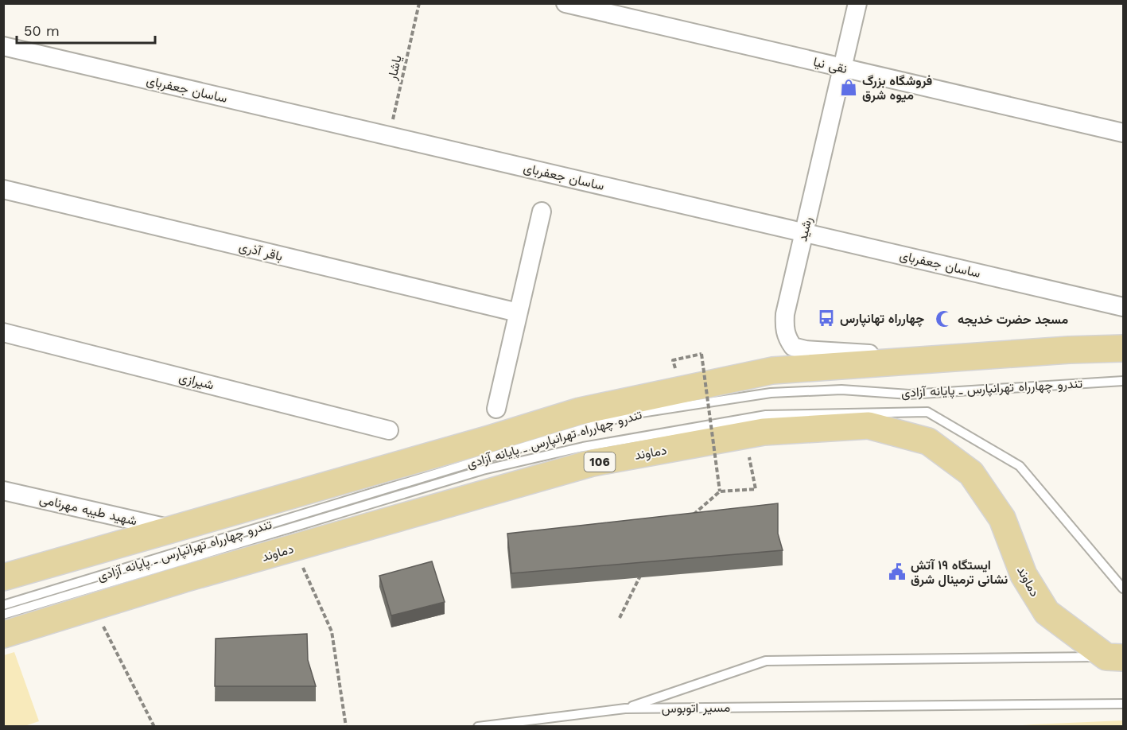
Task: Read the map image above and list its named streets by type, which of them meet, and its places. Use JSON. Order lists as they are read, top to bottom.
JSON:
{
  "streets": {
    "main road": ["دماوند", "106"],
    "street": [
      "نقی نیا",
      "ساسان جعفربای",
      "رشید",
      "باقر آذری",
      "شیرازی",
      "شهید طیبه مهرنامی"
    ],
    "lane": ["تندرو چهارراه تهرانپارس ـ پایانه آزادی", "مسیر اتوبوس"],
    "path": ["یاشار"]
  },
  "crossings": [
    ["نقی نیا", "رشید"],
    ["یاشار", "ساسان جعفربای"],
    ["ساسان جعفربای", "رشید"]
  ],
  "places": {
    "shop": ["فروشگاه بزرگ میوه شرق"],
    "bus stop": ["چهارراه تهانپارس"],
    "mosque": ["مسجد حضرت خدیجه"],
    "public building": ["ایستگاه ۱۹ آتش نشانی ترمینال شرق"]
  },
  "scale_bar": "50 m"
}
